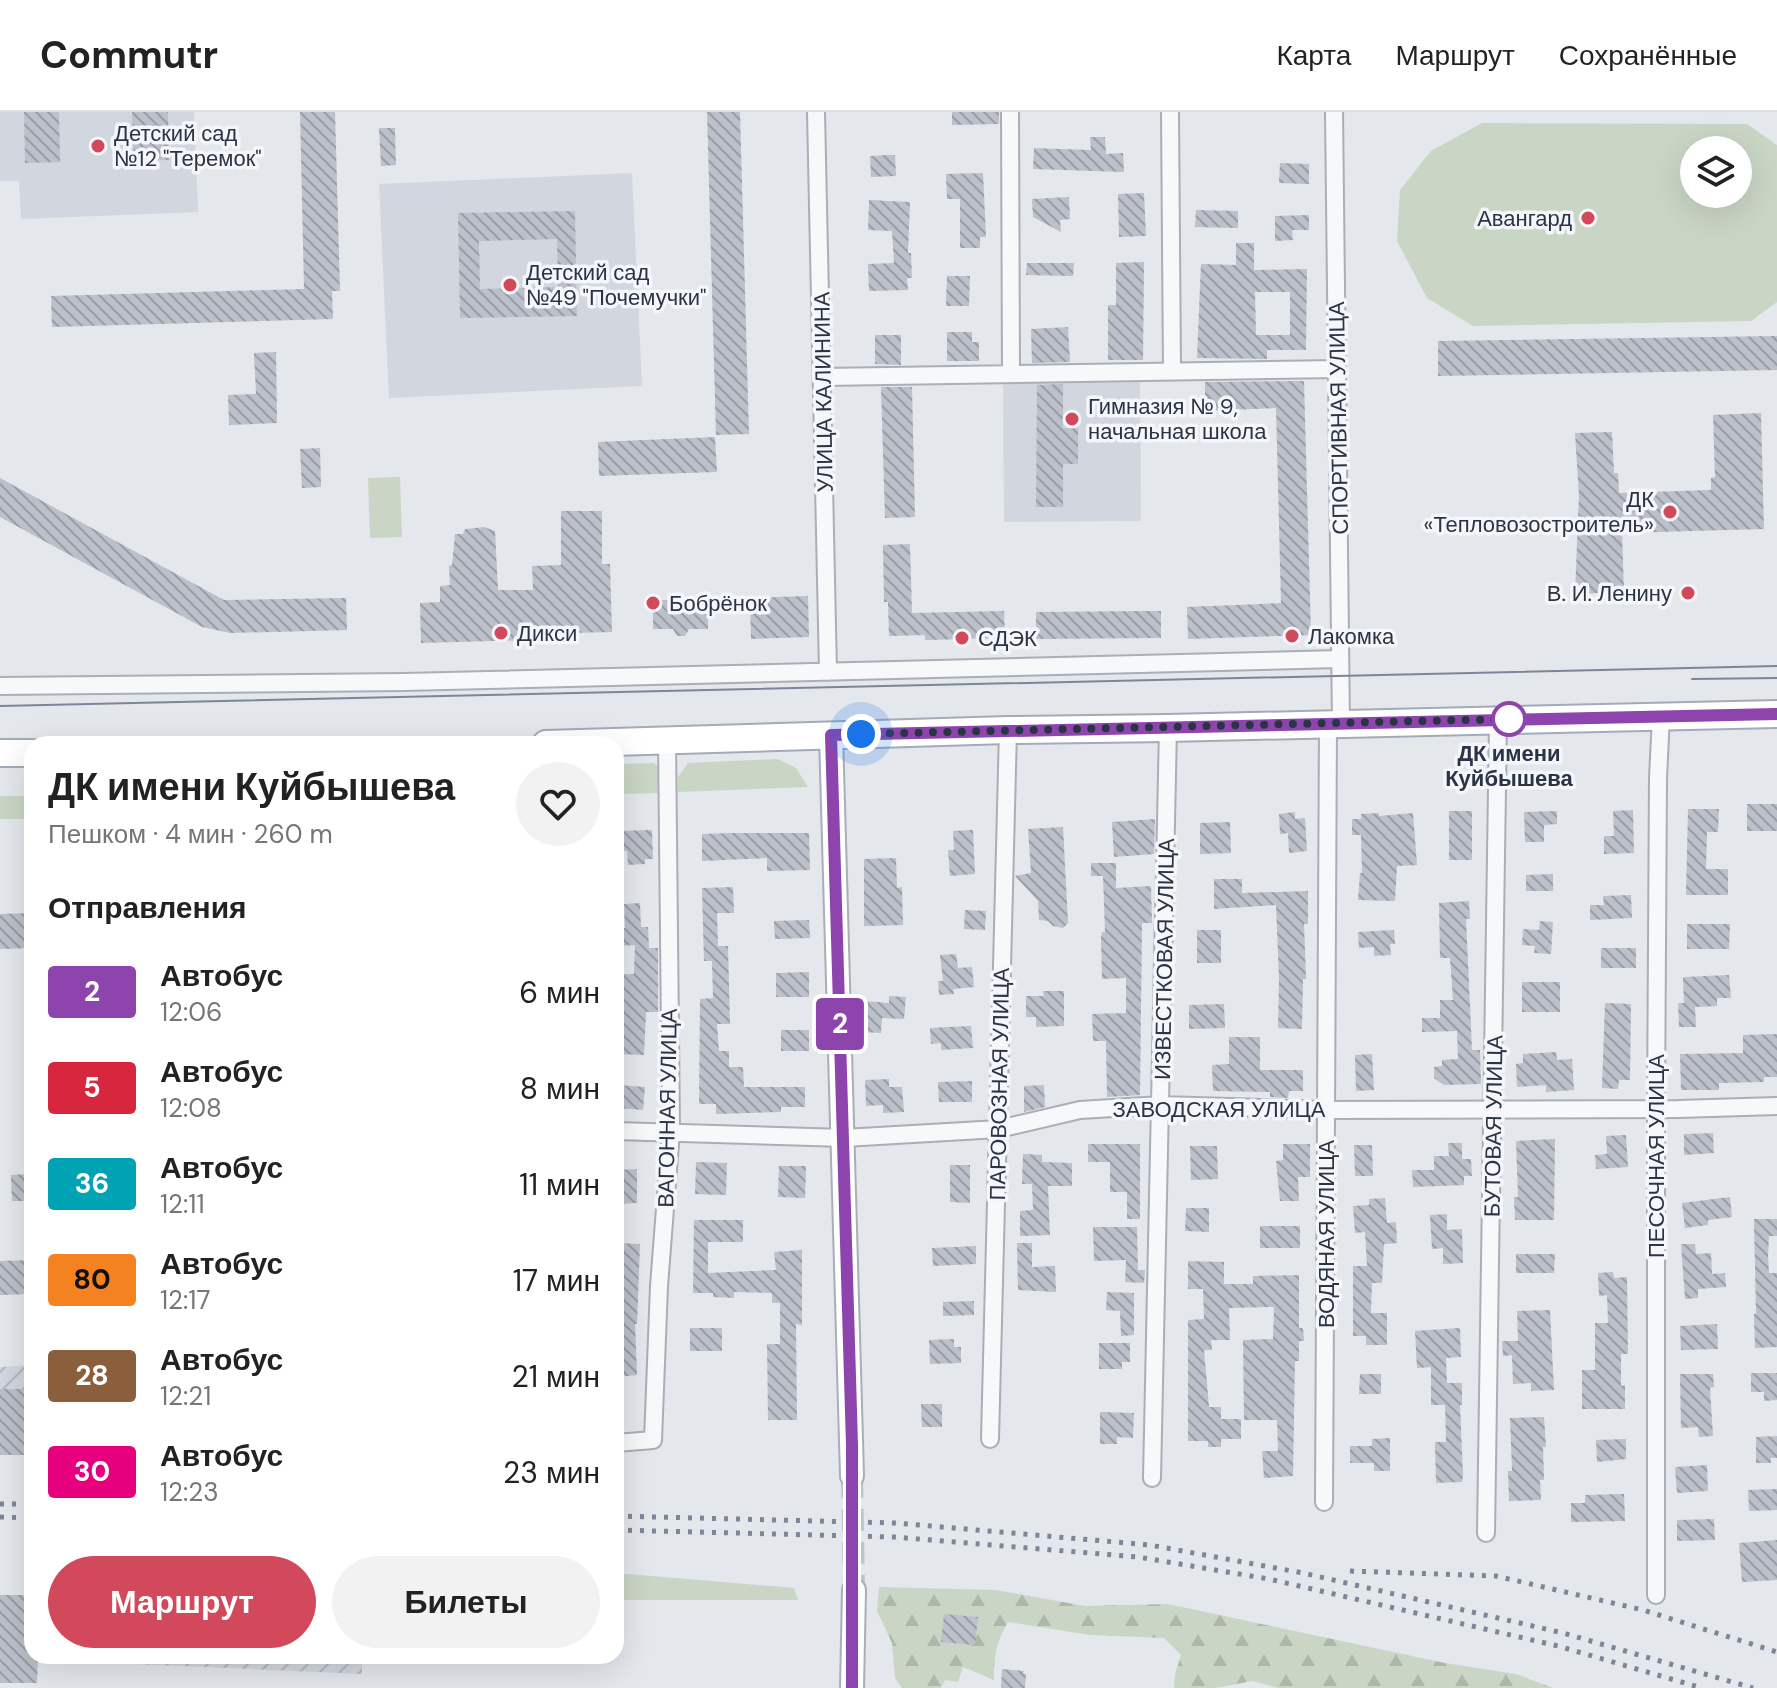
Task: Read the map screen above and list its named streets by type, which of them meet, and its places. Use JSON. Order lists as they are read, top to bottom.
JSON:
{
  "streets": {
    "street": [
      "УЛИЦА КАЛИНИНА",
      "СПОРТИВНАЯ УЛИЦА",
      "ИЗВЕСТКОВАЯ УЛИЦА",
      "ПАРОВОЗНАЯ УЛИЦА",
      "ВАГОННАЯ УЛИЦА",
      "ЗАВОДСКАЯ УЛИЦА",
      "БУТОВАЯ УЛИЦА",
      "ПЕСОЧНАЯ УЛИЦА",
      "ВОДЯНАЯ УЛИЦА"
    ]
  },
  "crossings": [
    ["СПОРТИВНАЯ УЛИЦА", "ВОДЯНАЯ УЛИЦА"],
    ["ИЗВЕСТКОВАЯ УЛИЦА", "ЗАВОДСКАЯ УЛИЦА"],
    ["ПАРОВОЗНАЯ УЛИЦА", "ЗАВОДСКАЯ УЛИЦА"],
    ["ВАГОННАЯ УЛИЦА", "ЗАВОДСКАЯ УЛИЦА"],
    ["ЗАВОДСКАЯ УЛИЦА", "БУТОВАЯ УЛИЦА"],
    ["ЗАВОДСКАЯ УЛИЦА", "ПЕСОЧНАЯ УЛИЦА"],
    ["ЗАВОДСКАЯ УЛИЦА", "ВОДЯНАЯ УЛИЦА"]
  ],
  "places": [
    "Детский сад №12 \"Теремок\"",
    "Авангард",
    "Детский сад №49 \"Почемучки\"",
    "Гимназия № 9, начальная школа",
    "ДК «Тепловозостроитель»",
    "В. И. Ленину",
    "Бобрёнок",
    "Дикси",
    "Лакомка",
    "СДЭК",
    "ДК имени Куйбышева"
  ],
  "lines": ["bus line 2"],
  "page": {
    "header": "Commutr",
    "nav": ["Карта", "Маршрут", "Сохранённые"],
    "on_map": "2",
    "heading": [
      ["ДК имени Куйбышева", "Пешком · 4 мин · 260 m"],
      "Отправления"
    ],
    "list": [
      {
        "mark": "2",
        "name": "Автобус",
        "note": "12:06",
        "value": "6 мин"
      },
      {
        "mark": "5",
        "name": "Автобус",
        "note": "12:08",
        "value": "8 мин"
      },
      {
        "mark": "36",
        "name": "Автобус",
        "note": "12:11",
        "value": "11 мин"
      },
      {
        "mark": "80",
        "name": "Автобус",
        "note": "12:17",
        "value": "17 мин"
      },
      {
        "mark": "28",
        "name": "Автобус",
        "note": "12:21",
        "value": "21 мин"
      },
      {
        "mark": "30",
        "name": "Автобус",
        "note": "12:23",
        "value": "23 мин"
      }
    ],
    "buttons": ["Маршрут", "Билеты"]
  }
}
